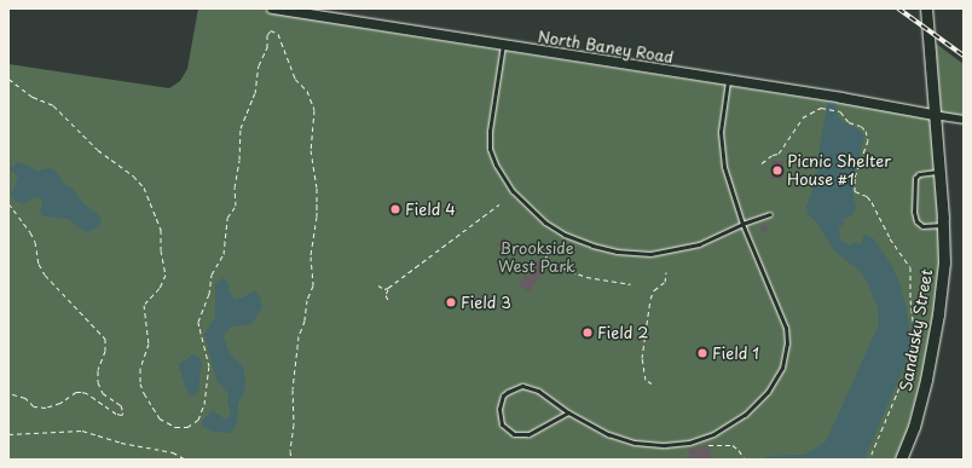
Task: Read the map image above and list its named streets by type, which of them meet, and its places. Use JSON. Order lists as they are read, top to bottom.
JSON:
{
  "streets": {
    "main road": ["Sandusky Street"],
    "street": ["North Baney Road"]
  },
  "crossings": [
    ["North Baney Road", "Sandusky Street"]
  ],
  "parks": ["Brookside West Park"],
  "places": [
    "Picnic Shelter House #1",
    "Field 4",
    "Field 3",
    "Field 2",
    "Field 1"
  ]
}
